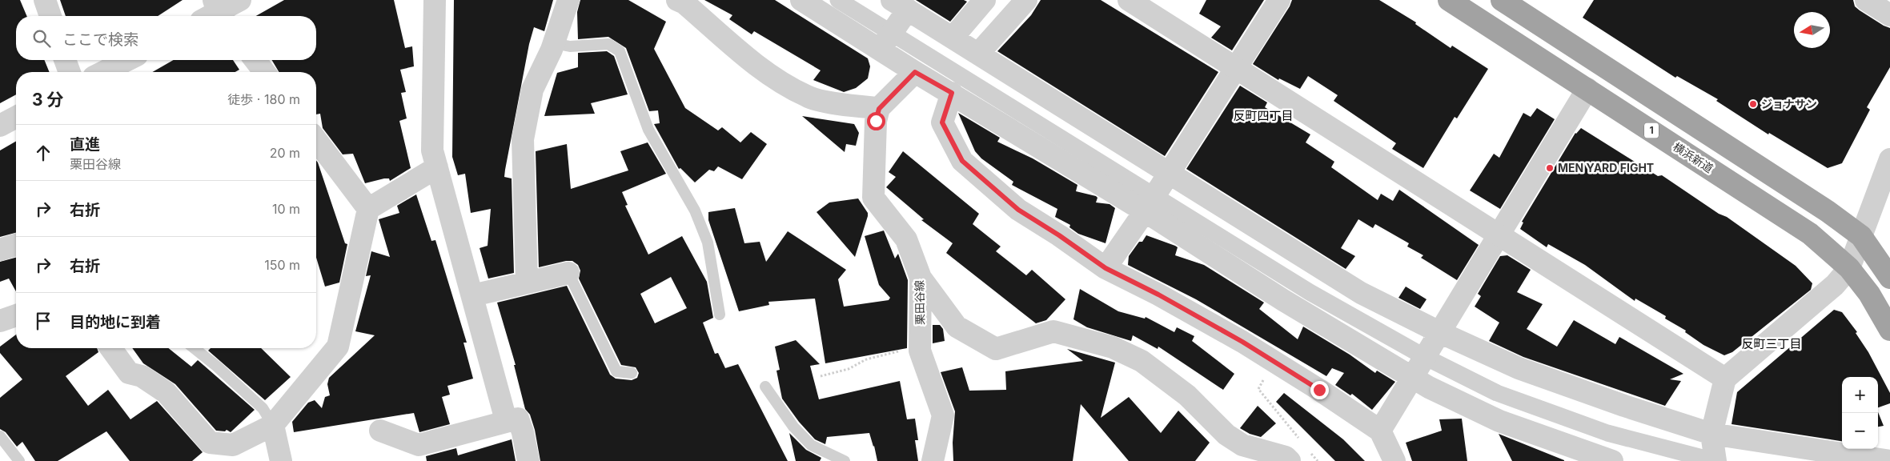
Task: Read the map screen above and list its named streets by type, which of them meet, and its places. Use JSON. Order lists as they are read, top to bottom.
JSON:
{
  "streets": {
    "highway": ["1", "横浜新道"],
    "street": ["栗田谷線"]
  },
  "districts": ["反町四丁目", "反町三丁目"],
  "places": ["ジョナサン", "MEN YARD FIGHT"],
  "north": "left",
  "page": {
    "search": "ここで検索",
    "heading": ["3 分", "徒歩 · 180 m"],
    "list": [
      ["直進", "栗田谷線", "20 m"],
      ["右折", "10 m"],
      ["右折", "150 m"],
      "目的地に到着"
    ],
    "map_buttons": ["+", "−"]
  }
}
